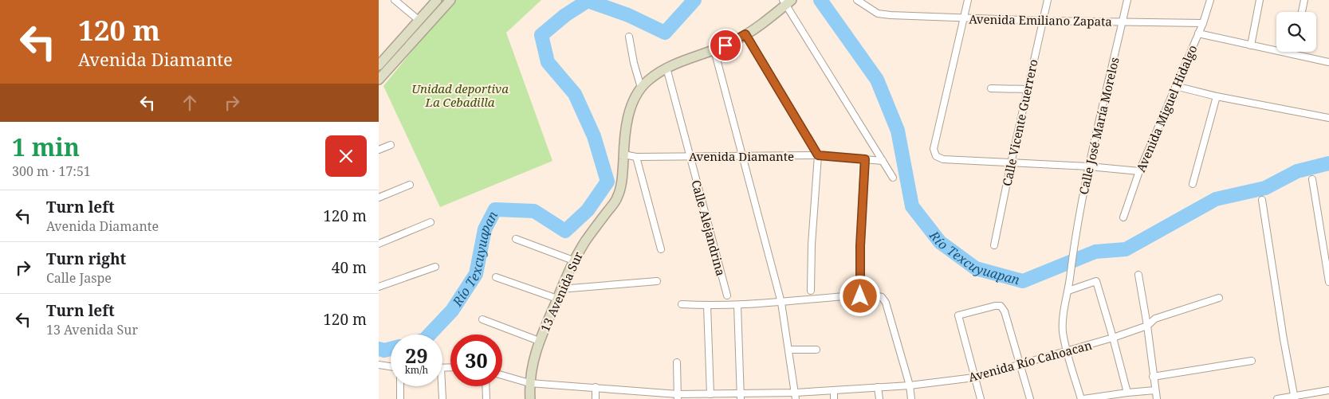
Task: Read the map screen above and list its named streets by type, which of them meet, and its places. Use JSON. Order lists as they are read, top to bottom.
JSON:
{
  "streets": {
    "street": [
      "Avenida Emiliano Zapata",
      "Avenida Miguel Hidalgo",
      "Calle Vicente Guerrero",
      "Calle José María Morelos",
      "Avenida Diamante",
      "Calle Alejandrina",
      "13 Avenida Sur",
      "Avenida Río Cahoacan"
    ]
  },
  "crossings": [
    ["Avenida Emiliano Zapata", "Avenida Miguel Hidalgo"],
    ["Avenida Emiliano Zapata", "Calle Vicente Guerrero"],
    ["Avenida Emiliano Zapata", "Calle José María Morelos"],
    ["Calle José María Morelos", "Avenida Río Cahoacan"],
    ["Avenida Diamante", "Calle Alejandrina"],
    ["Avenida Diamante", "13 Avenida Sur"],
    ["Calle Alejandrina", "13 Avenida Sur"],
    ["13 Avenida Sur", "Avenida Río Cahoacan"]
  ],
  "water": ["Río Texcuyuapan"],
  "parks": ["Unidad deportiva La Cebadilla"],
  "page": {
    "turn": ["120 m", "Avenida Diamante"],
    "heading": ["1 min", "300 m · 17:51"],
    "list": [
      {
        "name": "Turn left",
        "note": "Avenida Diamante",
        "value": "120 m"
      },
      {
        "name": "Turn right",
        "note": "Calle Jaspe",
        "value": "40 m"
      },
      {
        "name": "Turn left",
        "note": "13 Avenida Sur",
        "value": "120 m"
      }
    ],
    "speed": "29 km/h",
    "limit": "30"
  }
}
